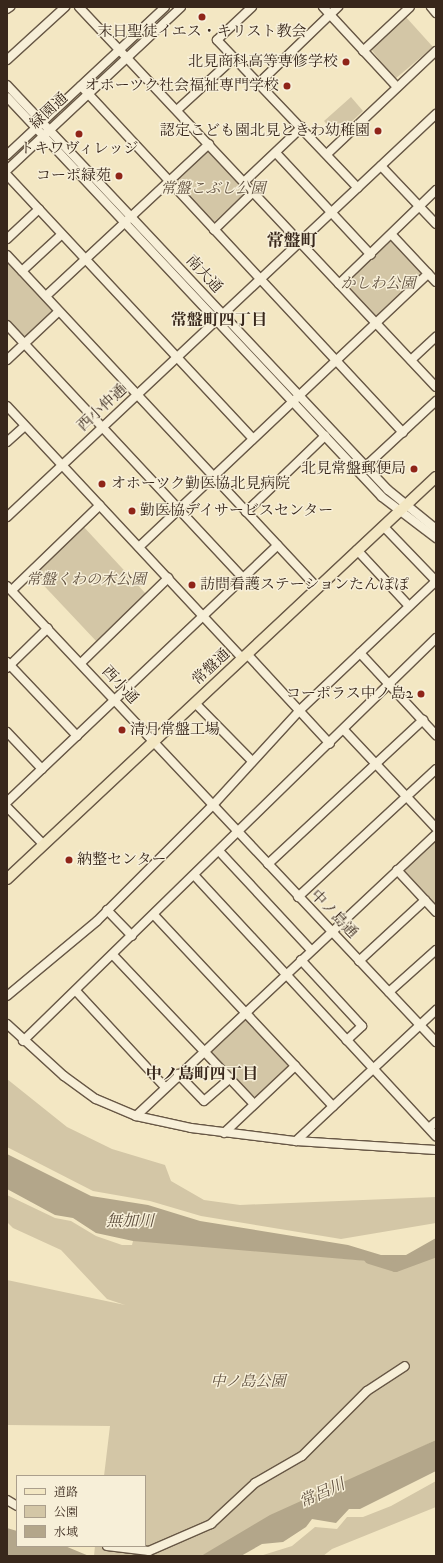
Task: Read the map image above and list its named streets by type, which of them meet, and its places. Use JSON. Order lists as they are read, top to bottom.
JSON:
{
  "streets": {
    "main road": ["常盤通"],
    "street": [
      "緑園通",
      "南大通",
      "西小仲通",
      "西小通",
      "中ノ島通"
    ]
  },
  "crossings": [
    ["緑園通", "南大通"],
    ["南大通", "西小仲通"],
    ["南大通", "常盤通"],
    ["常盤通", "西小通"],
    ["西小通", "中ノ島通"]
  ],
  "districts": ["常盤町", "常盤町四丁目", "中ノ島町四丁目"],
  "water": ["無加川", "常呂川"],
  "parks": [
    "常盤こぶし公園",
    "かしわ公園",
    "常盤くわの木公園",
    "中ノ島公園"
  ],
  "places": [
    "末日聖徒イエス・キリスト教会",
    "北見商科高等専修学校",
    "オホーツク社会福祉専門学校",
    "認定こども園北見ときわ幼稚園",
    "トキワヴィレッジ",
    "コーポ緑苑",
    "北見常盤郵便局",
    "オホーツク勤医協北見病院",
    "勤医協デイサービスセンター",
    "訪問看護ステーションたんぽぽ",
    "コーポラス中ノ島2",
    "清月常盤工場",
    "納整センター"
  ],
  "legend": ["道路", "公園", "水域"]
}
